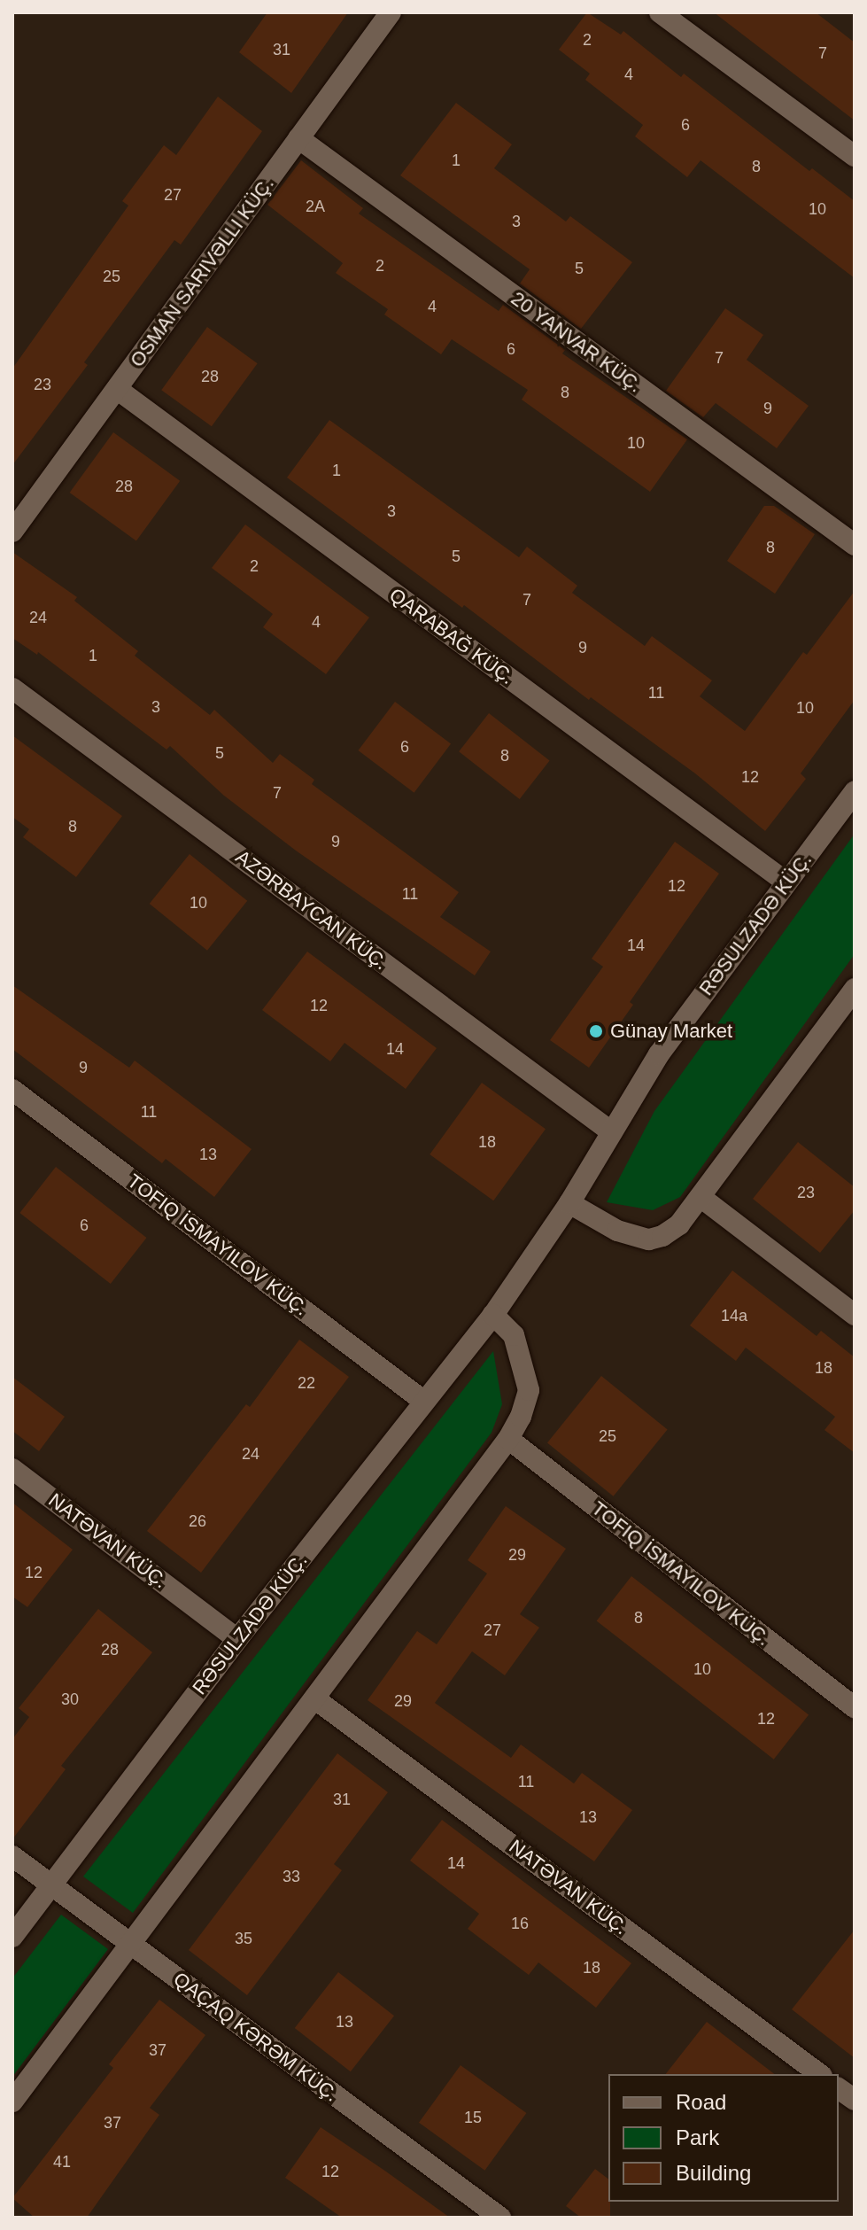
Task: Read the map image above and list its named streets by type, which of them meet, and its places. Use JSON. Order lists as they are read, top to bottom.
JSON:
{
  "streets": {
    "street": [
      "20 YANVAR KÜÇ.",
      "QARABAĞ KÜÇ.",
      "AZƏRBAYCAN KÜÇ.",
      "RƏSULZADƏ KÜÇ.",
      "NATƏVAN KÜÇ.",
      "QAÇAQ KƏRƏM KÜÇ."
    ]
  },
  "crossings": [
    ["QARABAĞ KÜÇ.", "RƏSULZADƏ KÜÇ."],
    ["AZƏRBAYCAN KÜÇ.", "RƏSULZADƏ KÜÇ."],
    ["RƏSULZADƏ KÜÇ.", "NATƏVAN KÜÇ."],
    ["RƏSULZADƏ KÜÇ.", "QAÇAQ KƏRƏM KÜÇ."]
  ],
  "places": ["Günay Market"],
  "house_numbers": [
    "2",
    "31",
    "7",
    "4",
    "6",
    "1",
    "8",
    "27",
    "2A",
    "10",
    "3",
    "2",
    "5",
    "25",
    "4",
    "6",
    "7",
    "28",
    "23",
    "8",
    "9",
    "10",
    "1",
    "28",
    "3",
    "8",
    "5",
    "2",
    "7",
    "24",
    "4",
    "9",
    "1",
    "11",
    "3",
    "10",
    "6",
    "5",
    "8",
    "12",
    "7",
    "8",
    "9",
    "12",
    "11",
    "10",
    "14",
    "12",
    "14",
    "9",
    "11",
    "18",
    "13",
    "23",
    "6",
    "14a",
    "18",
    "22",
    "25",
    "24",
    "26",
    "29",
    "12",
    "8",
    "27",
    "28",
    "10",
    "30",
    "29",
    "12",
    "11",
    "31",
    "13",
    "14",
    "33",
    "16",
    "35",
    "18",
    "13",
    "37",
    "15",
    "37",
    "41",
    "12"
  ],
  "legend": ["Road", "Park", "Building"]
}
